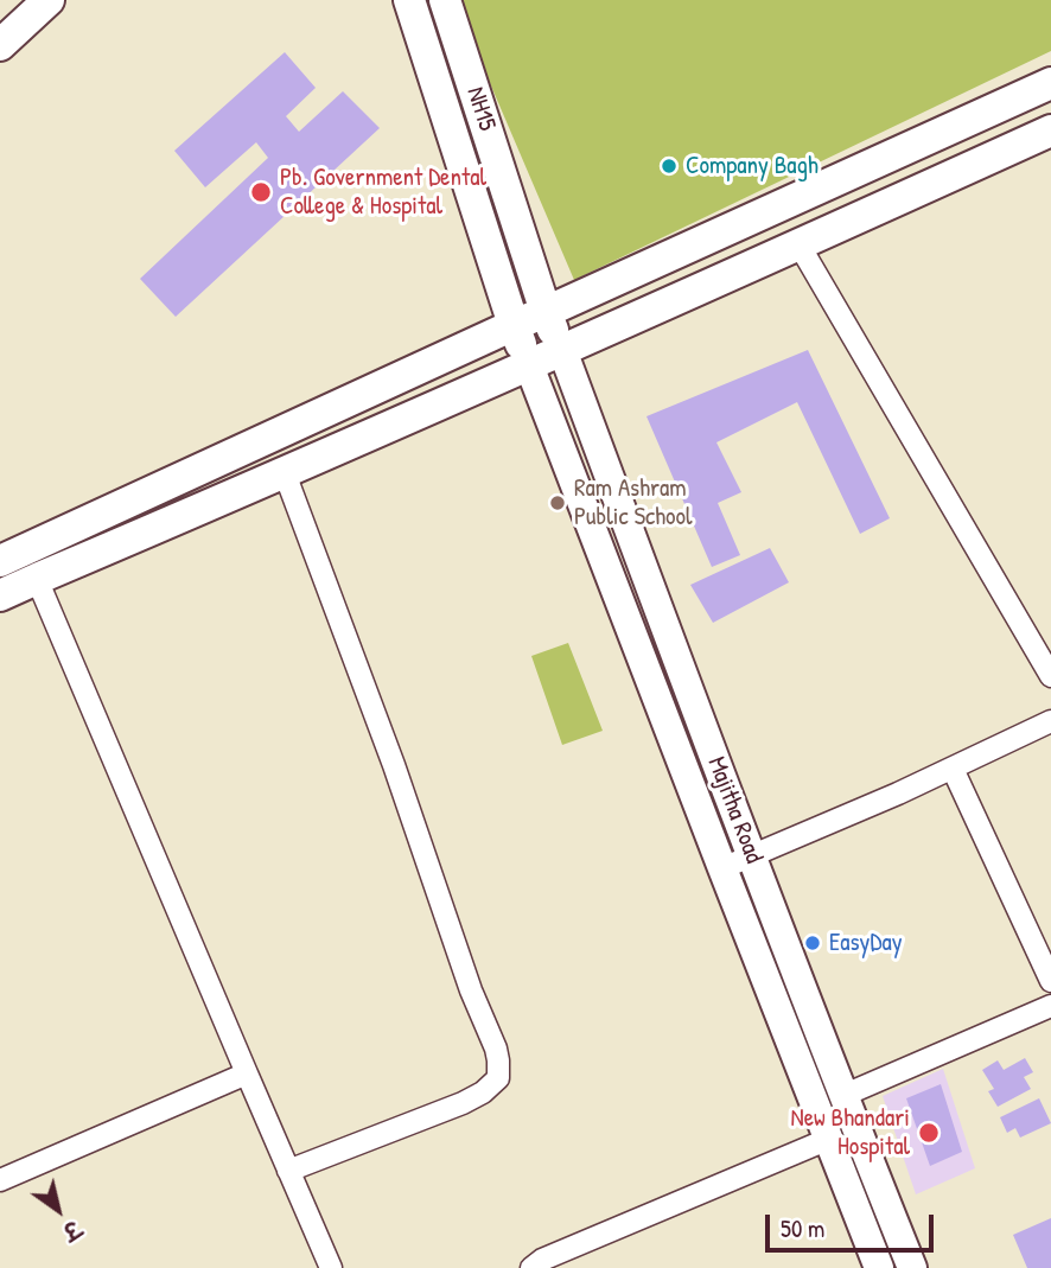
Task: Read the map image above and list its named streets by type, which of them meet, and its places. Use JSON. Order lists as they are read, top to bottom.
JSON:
{
  "streets": {
    "main road": ["NH15", "Majitha Road"]
  },
  "crossings": [
    ["NH15", "Majitha Road"]
  ],
  "places": [
    "Company Bagh",
    "Pb. Government Dental College & Hospital",
    "Ram Ashram Public School",
    "EasyDay",
    "New Bhandari Hospital"
  ],
  "scale_bar": "50 m",
  "north": "bottom right"
}
